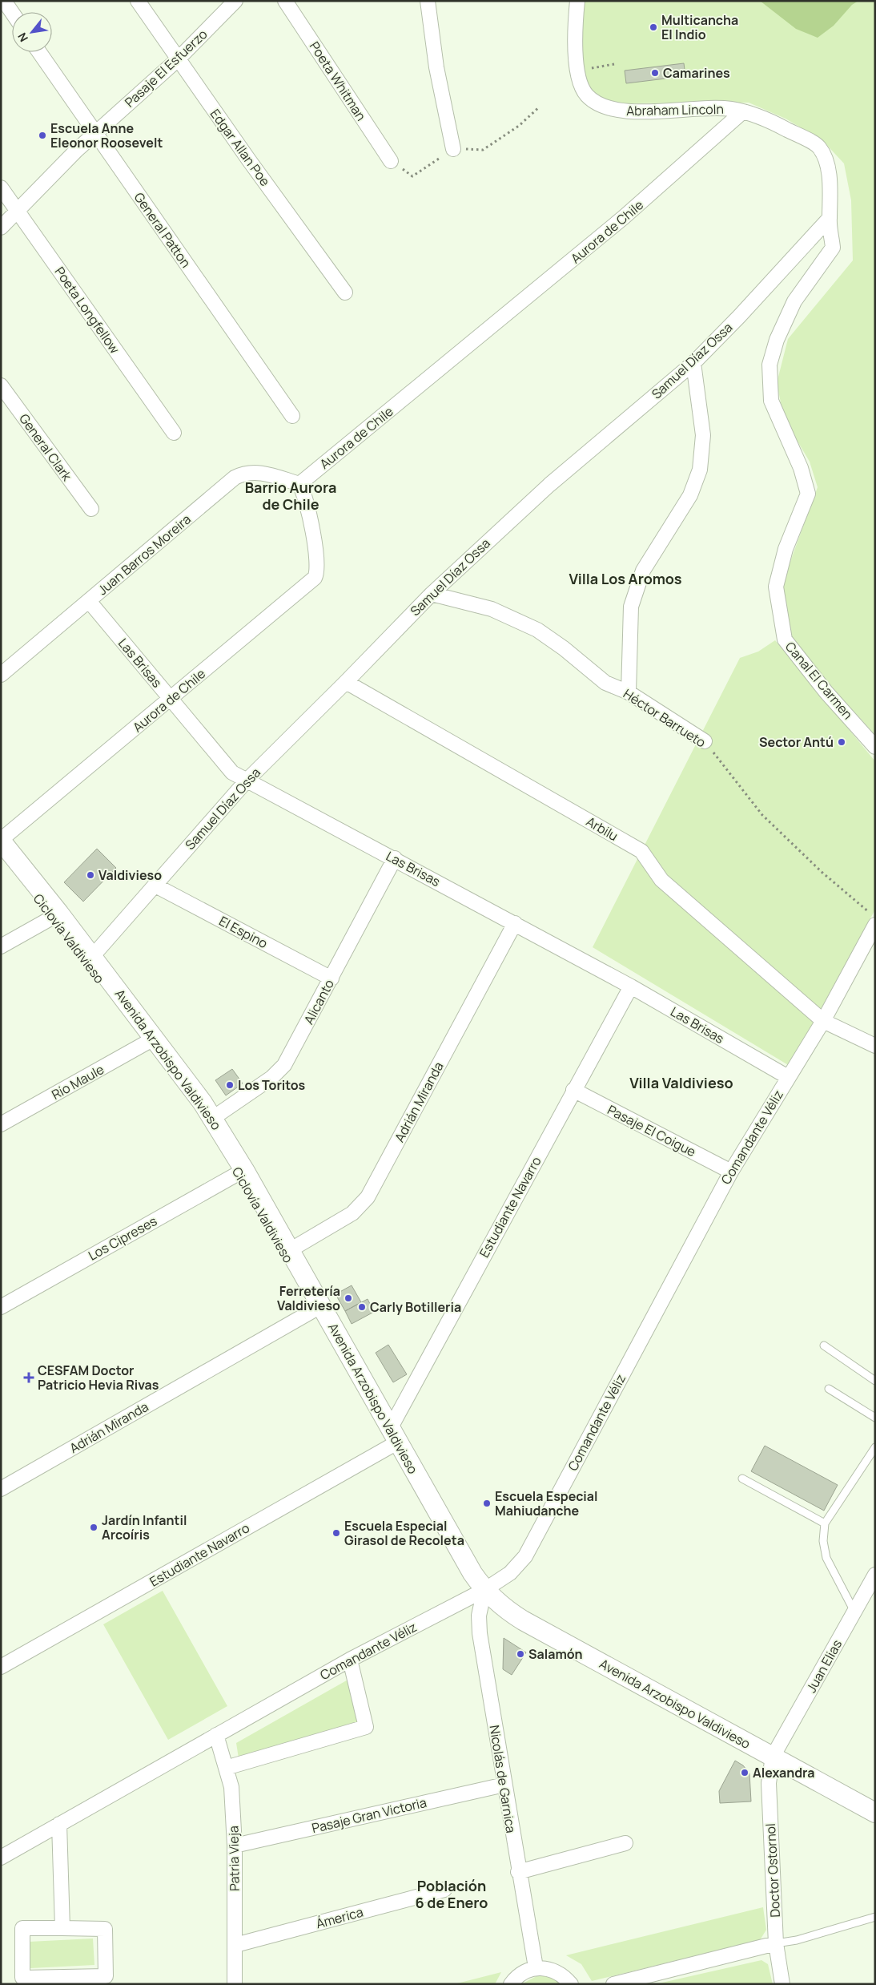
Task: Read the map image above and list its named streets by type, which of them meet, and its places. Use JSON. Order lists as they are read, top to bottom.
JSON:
{
  "streets": {
    "street": [
      "Pasaje El Esfuerzo",
      "Poeta Whitman",
      "Abraham Lincoln",
      "Edgar Allan Poe",
      "General Patton",
      "Aurora de Chile",
      "Poeta Longfellow",
      "Samuel Díaz Ossa",
      "General Clark",
      "Juan Barros Moreira",
      "Las Brisas",
      "Canal El Carmen",
      "Héctor Barrueto",
      "Arbilu",
      "El Espino",
      "Alicanto",
      "Avenida Arzobispo Valdivieso",
      "Río Maule",
      "Adrián Miranda",
      "Pasaje El Coigue",
      "Comandante Véliz",
      "Estudiante Navarro",
      "Los Cipreses",
      "Juan Elias",
      "Nicolás de Garnica",
      "Pasaje Gran Victoria",
      "Patria Vieja",
      "Doctor Ostornol",
      "Ámerica"
    ]
  },
  "crossings": [
    ["Pasaje El Esfuerzo", "Edgar Allan Poe"],
    ["Pasaje El Esfuerzo", "General Patton"],
    ["Pasaje El Esfuerzo", "Poeta Longfellow"],
    ["Abraham Lincoln", "Aurora de Chile"],
    ["Abraham Lincoln", "Canal El Carmen"],
    ["Aurora de Chile", "Juan Barros Moreira"],
    ["Aurora de Chile", "Las Brisas"],
    ["Aurora de Chile", "Canal El Carmen"],
    ["Aurora de Chile", "Avenida Arzobispo Valdivieso"],
    ["Samuel Díaz Ossa", "Las Brisas"],
    ["Samuel Díaz Ossa", "Canal El Carmen"],
    ["Samuel Díaz Ossa", "Héctor Barrueto"],
    ["Samuel Díaz Ossa", "Arbilu"],
    ["Samuel Díaz Ossa", "El Espino"],
    ["Samuel Díaz Ossa", "Avenida Arzobispo Valdivieso"],
    ["Juan Barros Moreira", "Las Brisas"],
    ["Las Brisas", "Alicanto"],
    ["Las Brisas", "Adrián Miranda"],
    ["Las Brisas", "Comandante Véliz"],
    ["Las Brisas", "Estudiante Navarro"],
    ["Héctor Barrueto", "Comandante Véliz"],
    ["Arbilu", "Comandante Véliz"],
    ["El Espino", "Alicanto"],
    ["Alicanto", "Avenida Arzobispo Valdivieso"],
    ["Avenida Arzobispo Valdivieso", "Río Maule"],
    ["Avenida Arzobispo Valdivieso", "Adrián Miranda"],
    ["Avenida Arzobispo Valdivieso", "Comandante Véliz"],
    ["Avenida Arzobispo Valdivieso", "Estudiante Navarro"],
    ["Avenida Arzobispo Valdivieso", "Los Cipreses"],
    ["Avenida Arzobispo Valdivieso", "Juan Elias"],
    ["Avenida Arzobispo Valdivieso", "Nicolás de Garnica"],
    ["Avenida Arzobispo Valdivieso", "Doctor Ostornol"],
    ["Pasaje El Coigue", "Comandante Véliz"],
    ["Pasaje El Coigue", "Estudiante Navarro"],
    ["Comandante Véliz", "Nicolás de Garnica"],
    ["Comandante Véliz", "Patria Vieja"],
    ["Juan Elias", "Doctor Ostornol"],
    ["Nicolás de Garnica", "Pasaje Gran Victoria"],
    ["Pasaje Gran Victoria", "Patria Vieja"],
    ["Patria Vieja", "Ámerica"]
  ],
  "districts": [
    "Barrio Aurora de Chile",
    "Villa Los Aromos",
    "Villa Valdivieso",
    "Población 6 de Enero"
  ],
  "places": {
    "other": [
      "Multicancha El Indio",
      "Camarines",
      "Escuela Anne Eleonor Roosevelt",
      "Sector Antú",
      "Valdivieso",
      "Los Toritos",
      "Ferretería Valdivieso",
      "Carly Botilleria",
      "Escuela Especial Mahiudanche",
      "Jardín Infantil Arcoíris",
      "Escuela Especial Girasol de Recoleta",
      "Salamón",
      "Alexandra"
    ],
    "health": ["CESFAM Doctor Patricio Hevia Rivas"]
  },
  "north": "bottom left"
}
